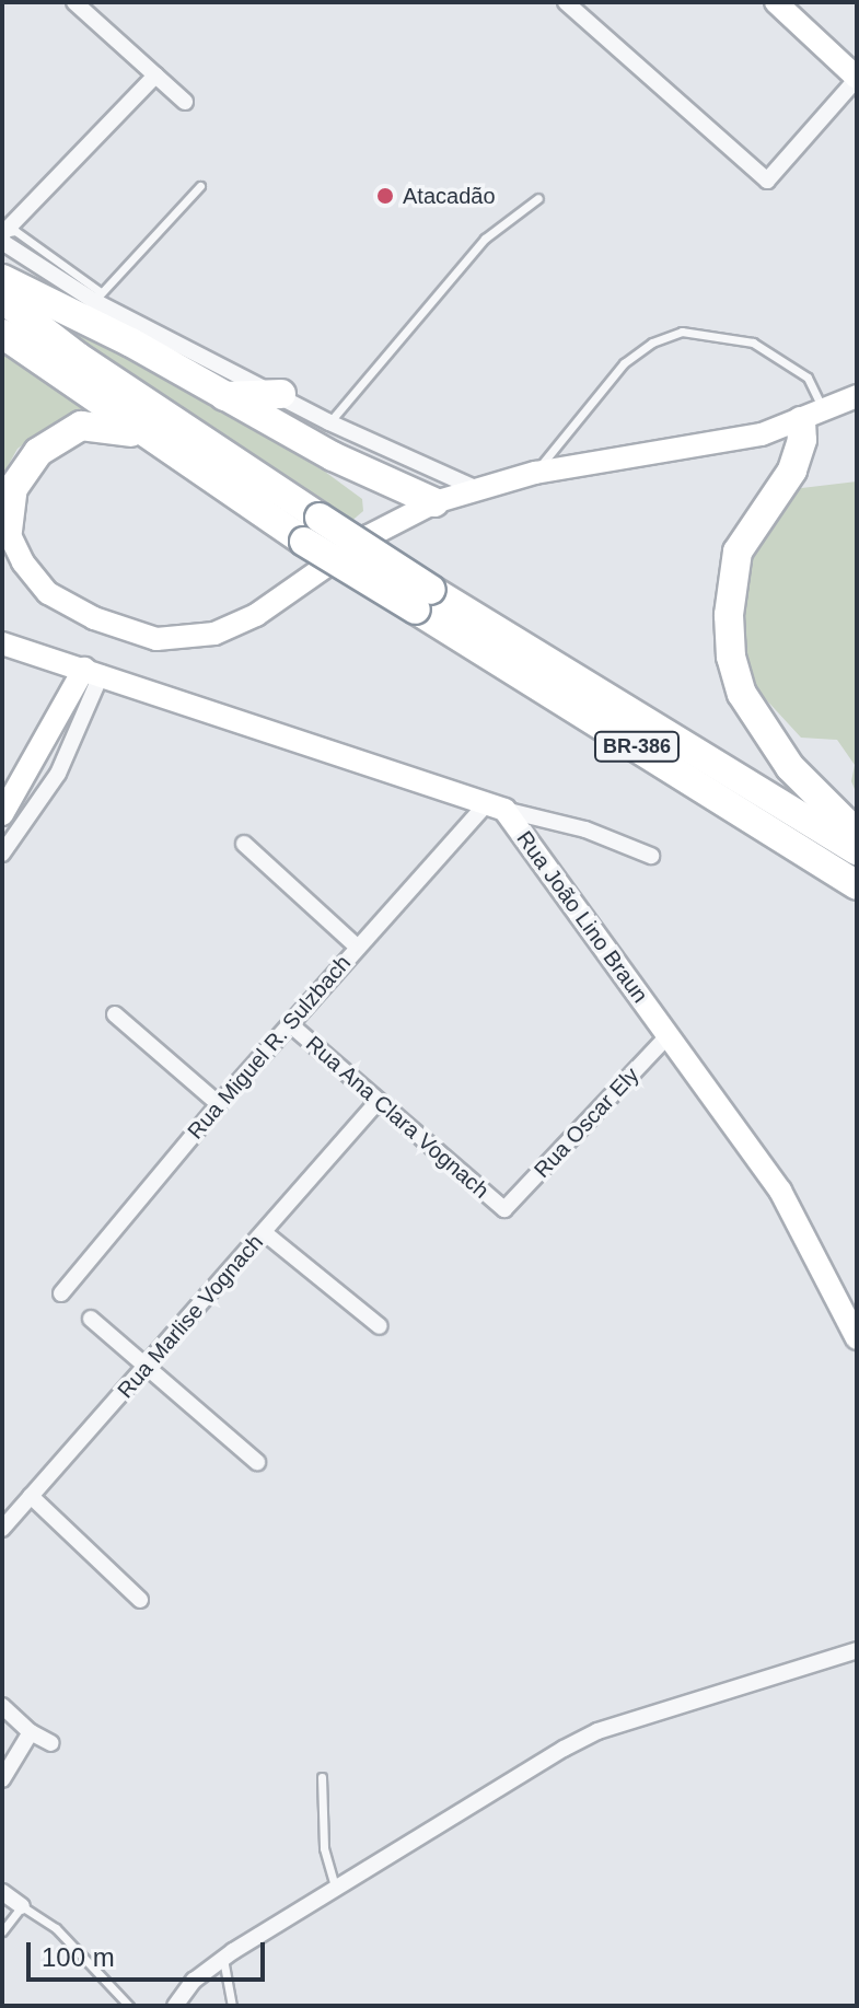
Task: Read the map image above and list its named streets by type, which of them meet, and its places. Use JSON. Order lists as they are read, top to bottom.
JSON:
{
  "streets": {
    "highway": ["BR-386"],
    "street": [
      "Rua João Lino Braun",
      "Rua Miguel R. Sulzbach",
      "Rua Ana Clara Vognach",
      "Rua Oscar Ely",
      "Rua Marlise Vognach"
    ]
  },
  "crossings": [
    ["Rua João Lino Braun", "Rua Miguel R. Sulzbach"],
    ["Rua João Lino Braun", "Rua Oscar Ely"],
    ["Rua Miguel R. Sulzbach", "Rua Ana Clara Vognach"],
    ["Rua Ana Clara Vognach", "Rua Oscar Ely"],
    ["Rua Ana Clara Vognach", "Rua Marlise Vognach"]
  ],
  "places": ["Atacadão"],
  "scale_bar": "100 m"
}
